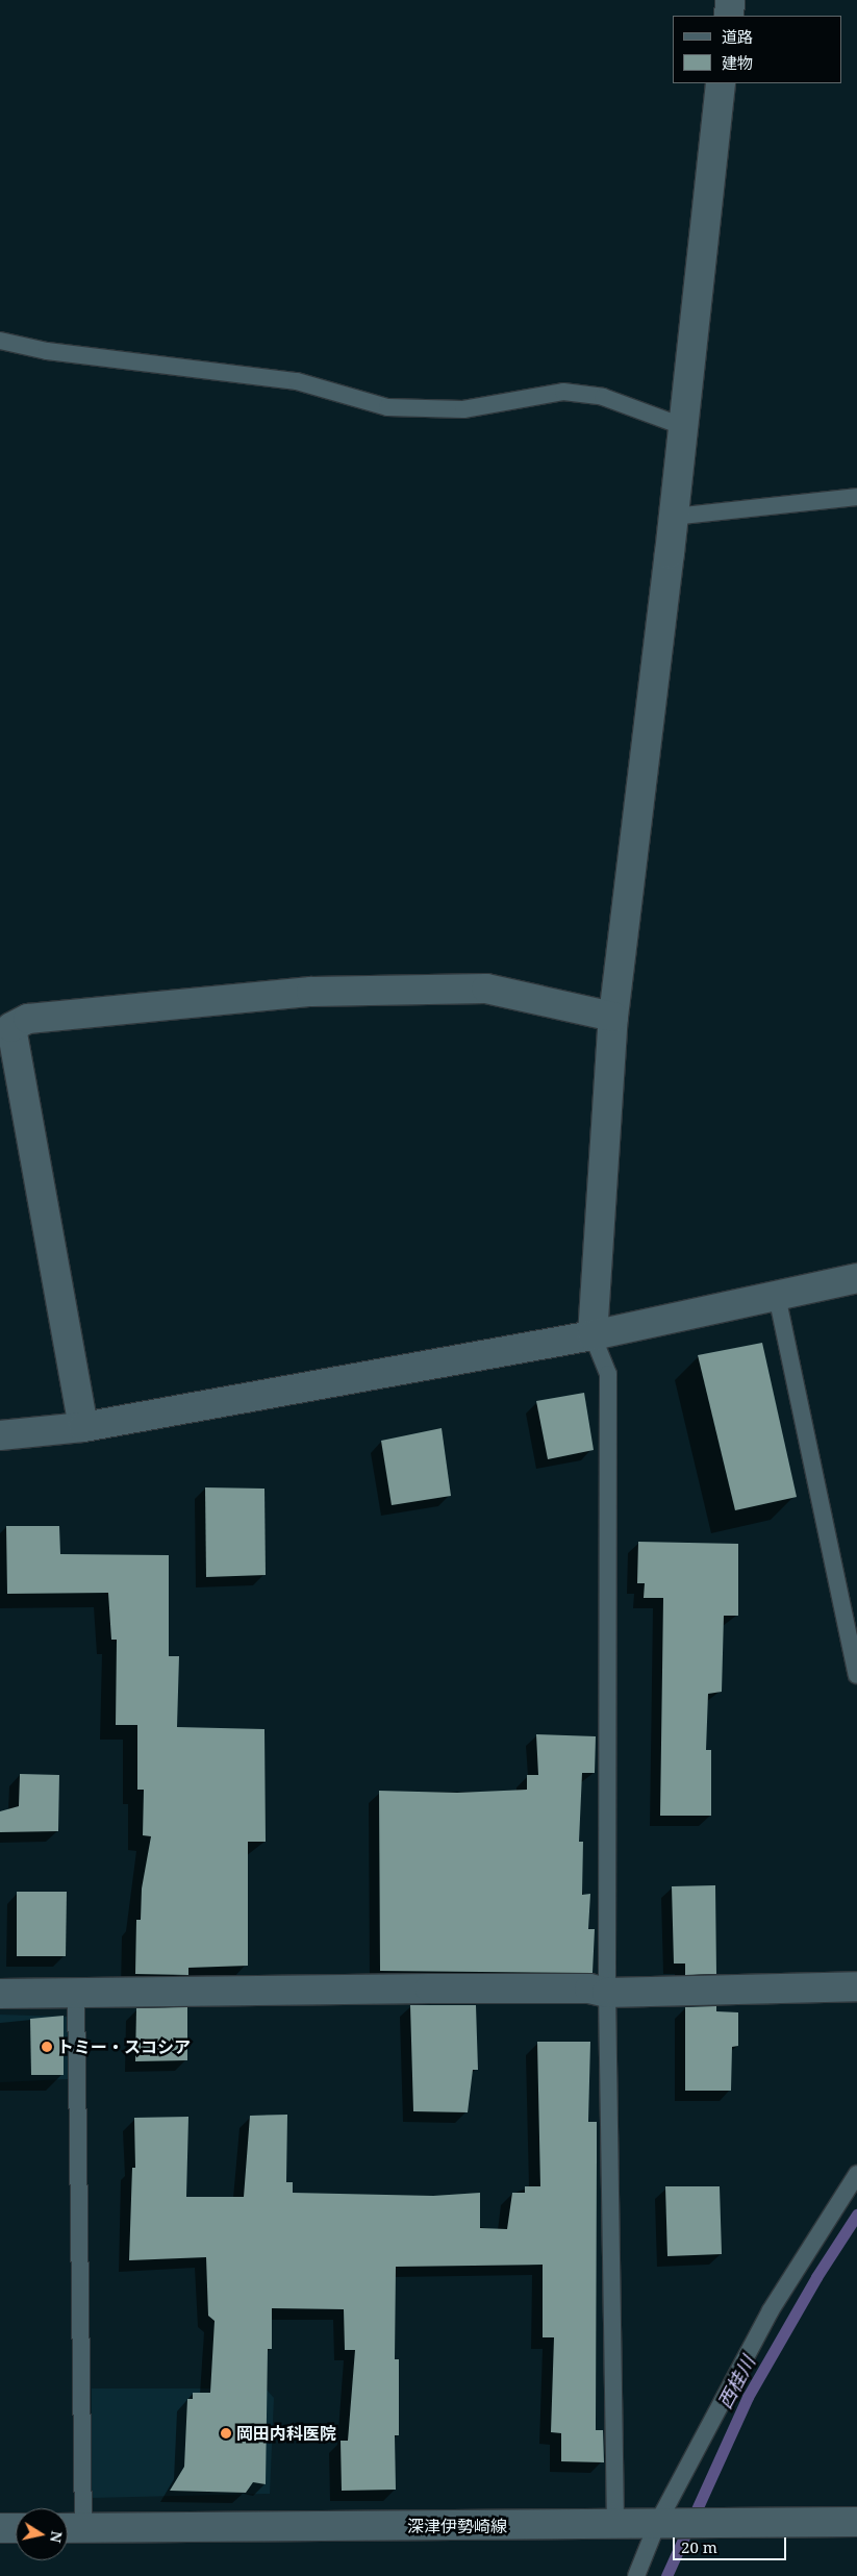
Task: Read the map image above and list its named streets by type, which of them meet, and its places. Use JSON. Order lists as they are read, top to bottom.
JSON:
{
  "streets": {
    "street": ["深津伊勢崎線"]
  },
  "water": ["西桂川"],
  "places": ["トミー・スコシア", "岡田内科医院"],
  "legend": ["道路", "建物"],
  "scale_bar": "20 m",
  "north": "right"
}
